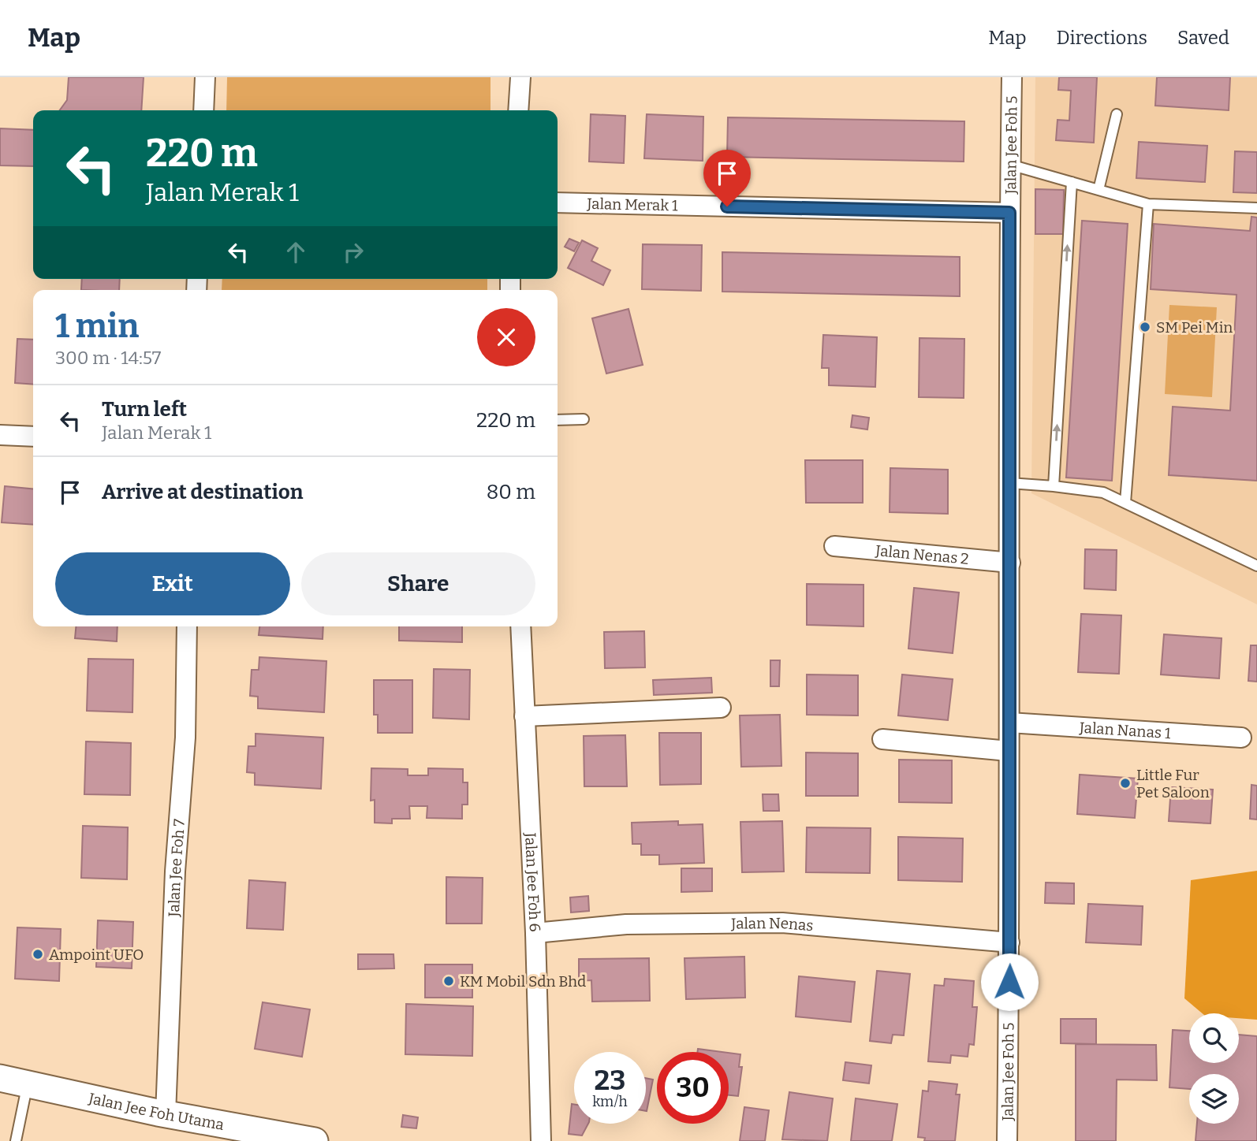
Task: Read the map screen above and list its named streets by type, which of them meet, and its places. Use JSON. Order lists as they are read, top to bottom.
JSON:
{
  "streets": {
    "street": [
      "Jalan Jee Foh 5",
      "Jalan Merak 1",
      "Jalan Nenas 2",
      "Jalan Nanas 1",
      "Jalan Jee Foh 7",
      "Jalan Jee Foh 6",
      "Jalan Nenas",
      "Jalan Jee Foh Utama"
    ]
  },
  "crossings": [
    ["Jalan Jee Foh 5", "Jalan Merak 1"],
    ["Jalan Jee Foh 5", "Jalan Nenas 2"],
    ["Jalan Jee Foh 5", "Jalan Nanas 1"],
    ["Jalan Jee Foh 5", "Jalan Nenas"],
    ["Jalan Jee Foh 7", "Jalan Jee Foh Utama"],
    ["Jalan Jee Foh 6", "Jalan Nenas"]
  ],
  "places": [
    "SM Pei Min",
    "Little Fur Pet Saloon",
    "Ampoint UFO",
    "KM Mobil Sdn Bhd"
  ],
  "page": {
    "header": "Map",
    "nav": ["Map", "Directions", "Saved"],
    "turn": ["220 m", "Jalan Merak 1"],
    "heading": ["1 min", "300 m · 14:57"],
    "list": [
      {
        "name": "Turn left",
        "note": "Jalan Merak 1",
        "value": "220 m"
      },
      {
        "name": "Arrive at destination",
        "value": "80 m"
      }
    ],
    "buttons": ["Exit", "Share"],
    "speed": "23 km/h",
    "limit": "30"
  }
}
